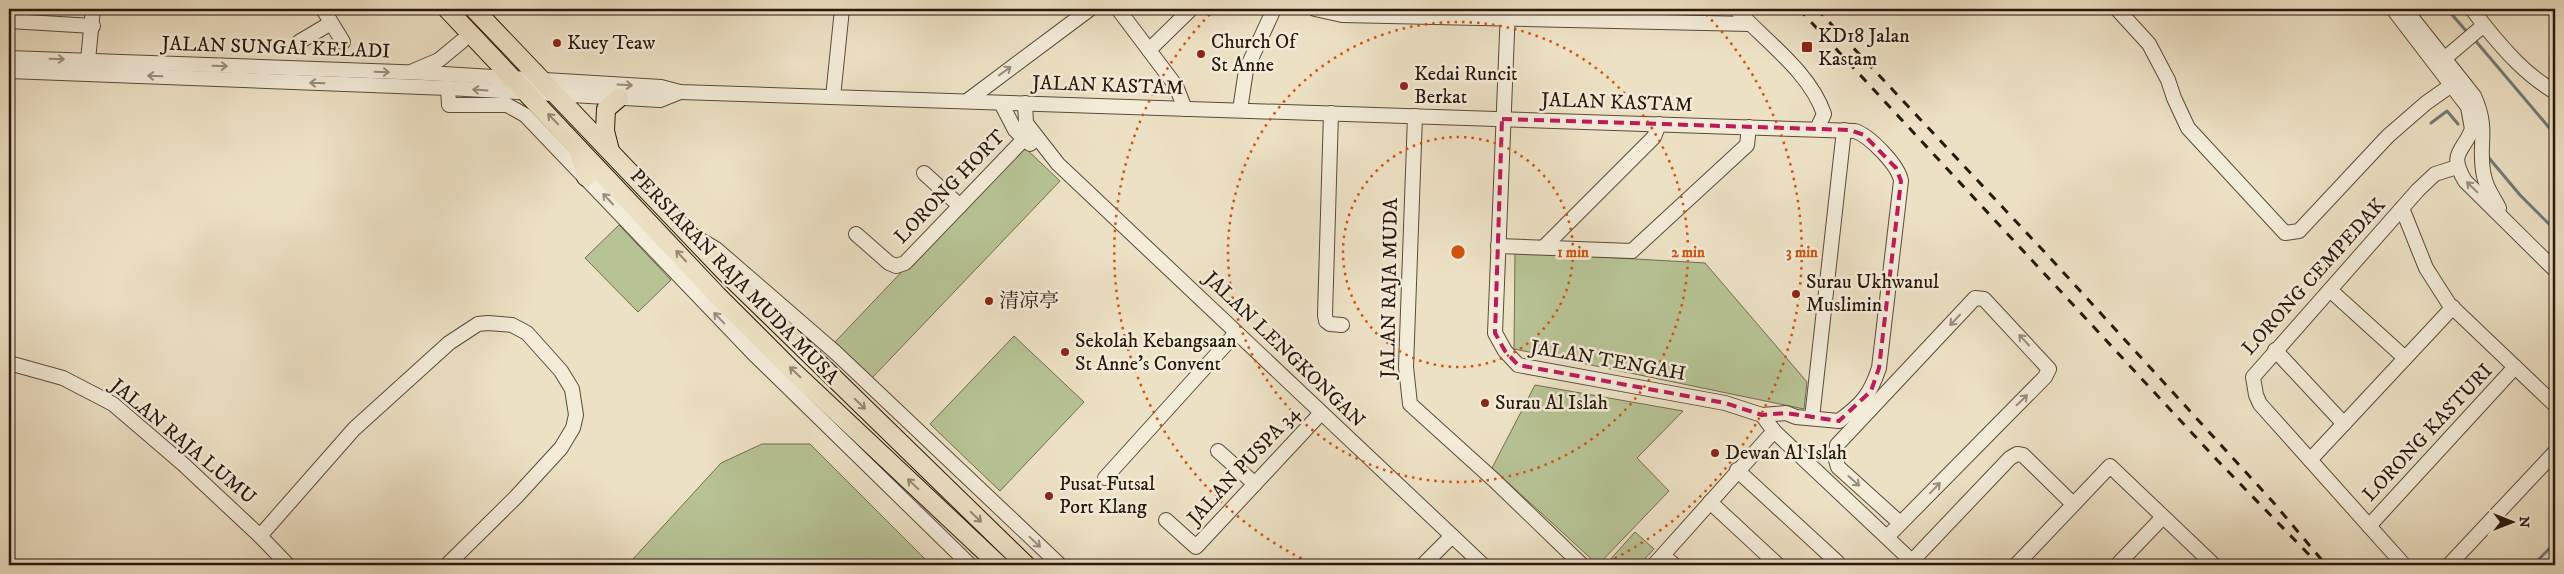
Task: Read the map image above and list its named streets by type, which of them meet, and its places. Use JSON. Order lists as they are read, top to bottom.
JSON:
{
  "streets": {
    "main road": ["PERSIARAN RAJA MUDA MUSA"],
    "street": [
      "JALAN SUNGAI KELADI",
      "JALAN KASTAM",
      "LORONG HORT",
      "LORONG CEMPEDAK",
      "JALAN RAJA MUDA",
      "JALAN LENGKONGAN",
      "JALAN TENGAH",
      "LORONG KASTURI",
      "JALAN RAJA LUMU",
      "JALAN PUSPA 34"
    ]
  },
  "crossings": [
    ["JALAN SUNGAI KELADI", "JALAN KASTAM"],
    ["JALAN SUNGAI KELADI", "PERSIARAN RAJA MUDA MUSA"],
    ["JALAN KASTAM", "PERSIARAN RAJA MUDA MUSA"],
    ["JALAN KASTAM", "JALAN RAJA MUDA"],
    ["JALAN KASTAM", "JALAN LENGKONGAN"],
    ["JALAN KASTAM", "JALAN TENGAH"],
    ["LORONG HORT", "JALAN LENGKONGAN"],
    ["LORONG CEMPEDAK", "LORONG KASTURI"],
    ["JALAN LENGKONGAN", "JALAN PUSPA 34"]
  ],
  "places": {
    "other": [
      "Kuey Teaw",
      "Church Of St Anne",
      "Kedai Runcit Berkat",
      "Surau Ukhwanul Muslimin",
      "清凉亭",
      "Sekolah Kebangsaan St Anne's Convent",
      "Surau Al Islah",
      "Dewan Al Islah",
      "Pusat Futsal Port Klang"
    ],
    "transit": ["KD18 Jalan Kastam"]
  },
  "north": "right",
  "rings": ["1 min", "2 min", "3 min"]
}
